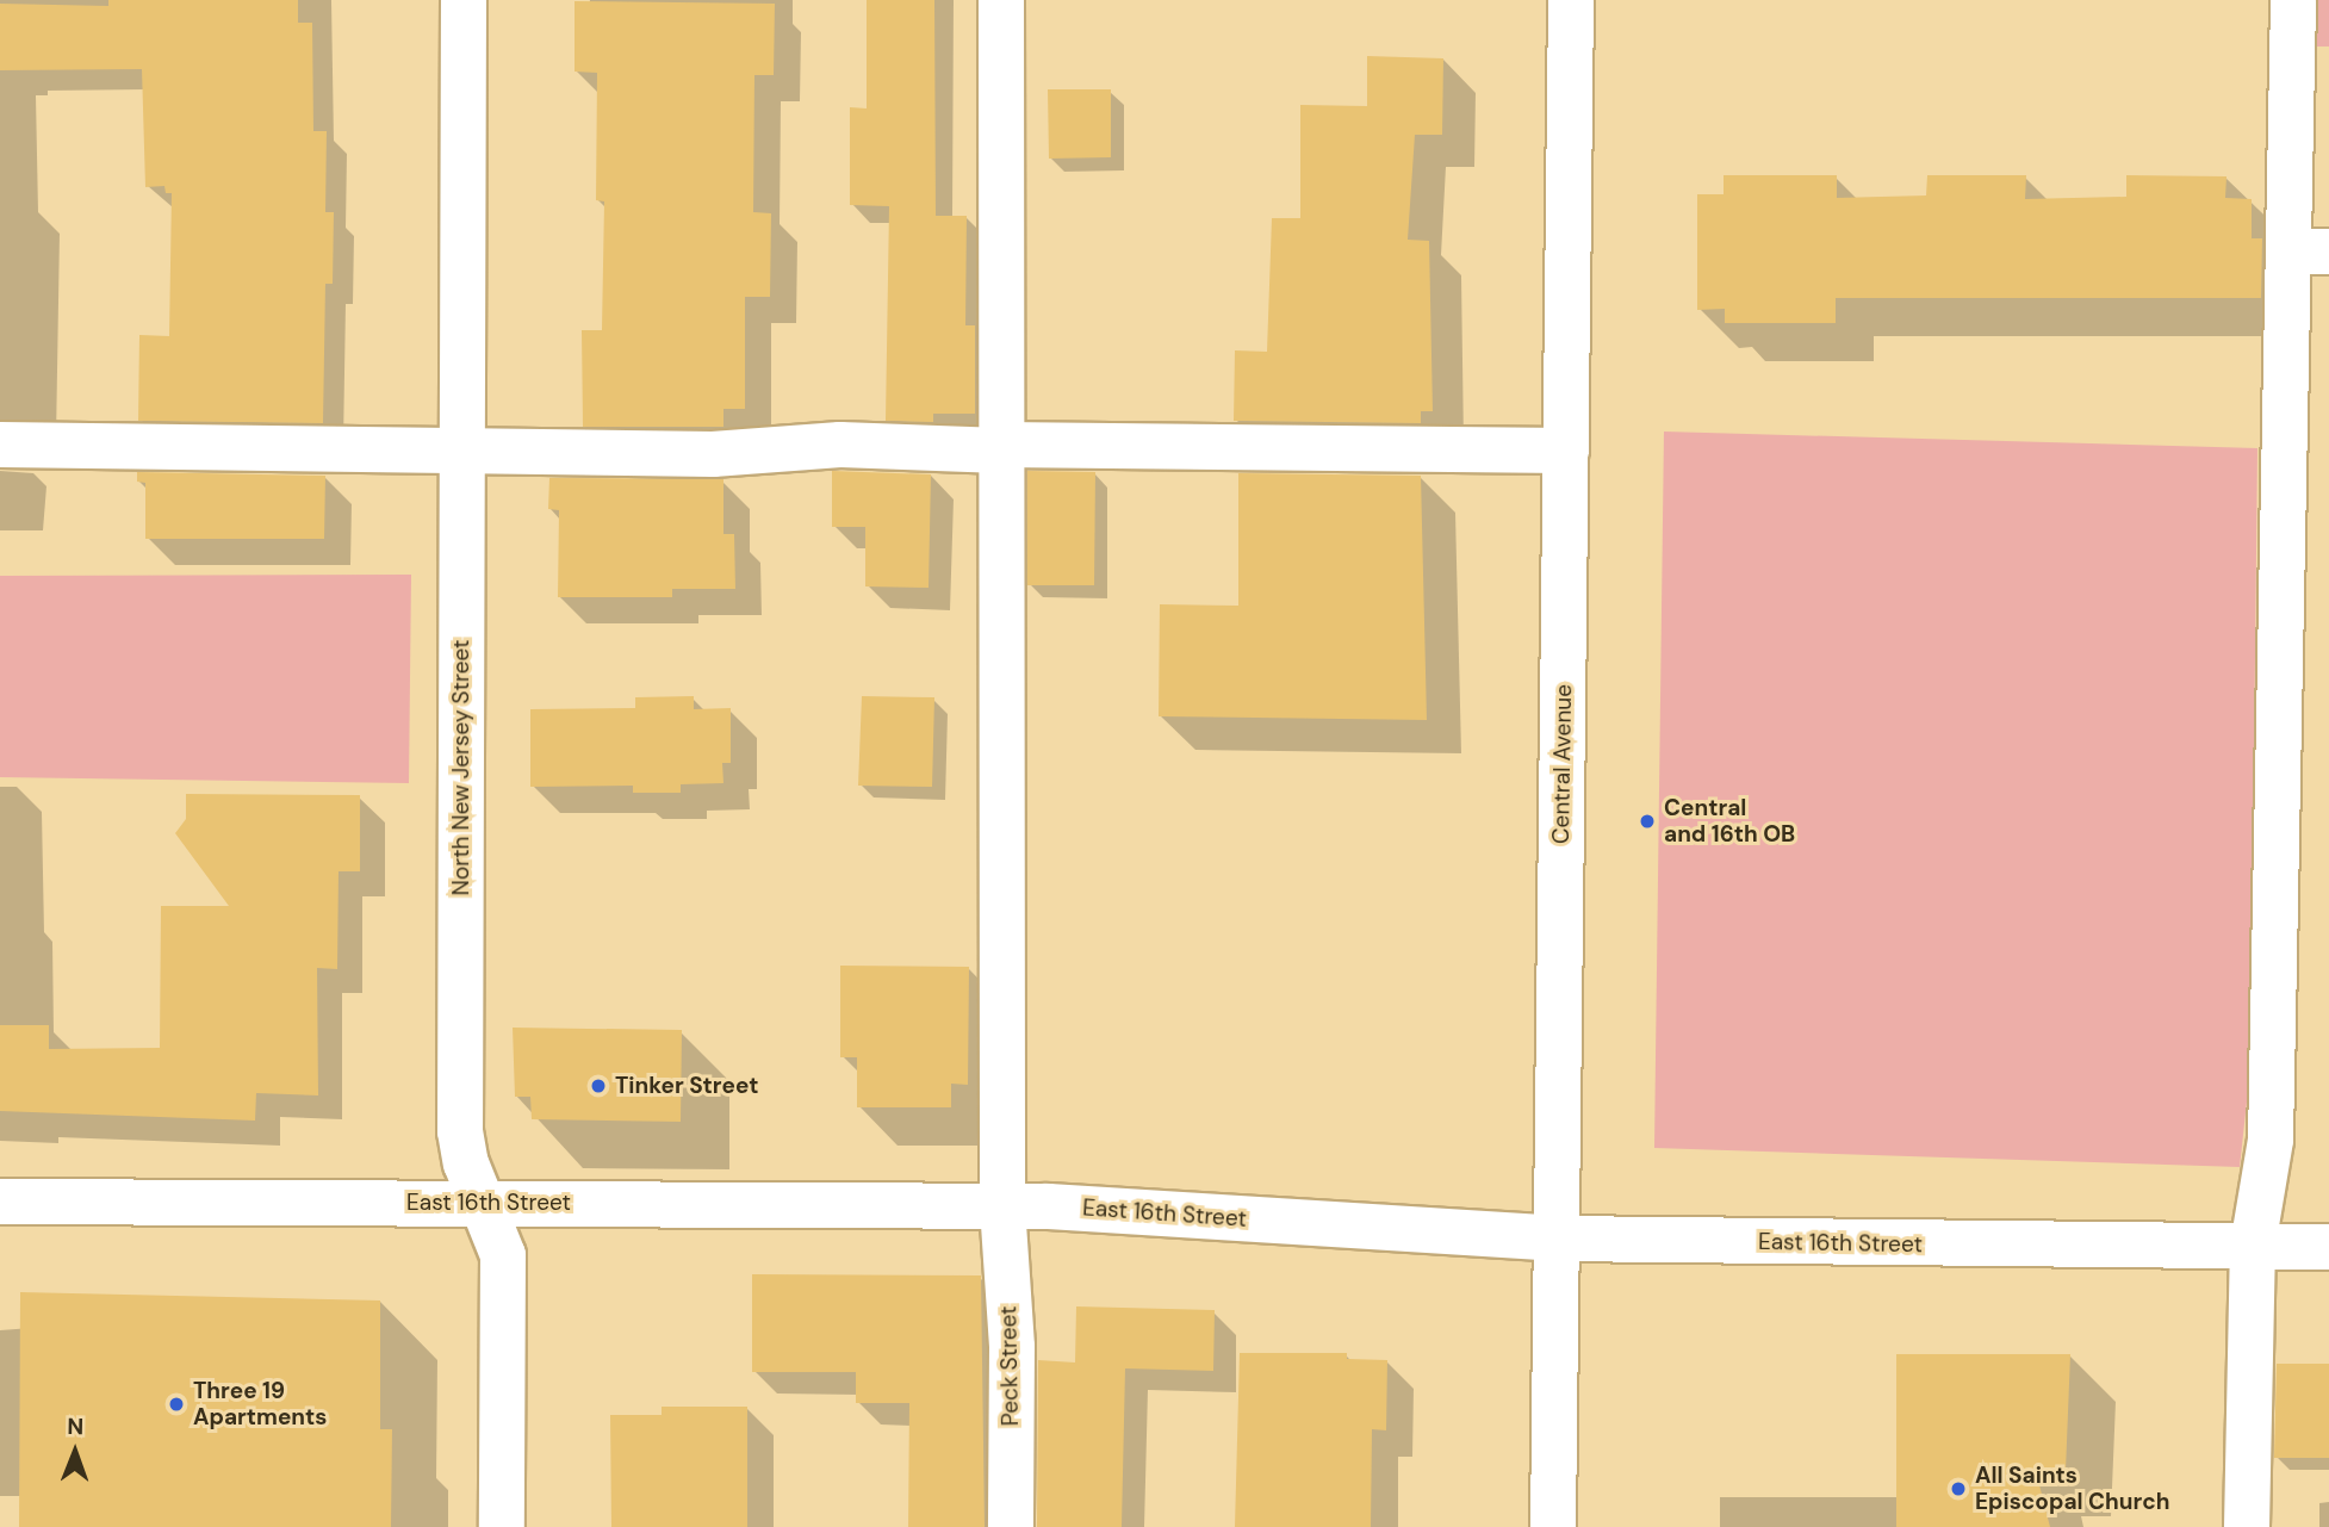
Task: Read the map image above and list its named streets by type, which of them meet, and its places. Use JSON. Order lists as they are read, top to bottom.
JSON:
{
  "streets": {
    "main road": [
      "Central Avenue",
      "North New Jersey Street",
      "East 16th Street",
      "Peck Street"
    ]
  },
  "crossings": [
    ["Central Avenue", "East 16th Street"],
    ["North New Jersey Street", "East 16th Street"],
    ["East 16th Street", "Peck Street"]
  ],
  "places": [
    "Central and 16th OB",
    "Tinker Street",
    "Three 19 Apartments",
    "All Saints Episcopal Church"
  ],
  "north": "top"
}
